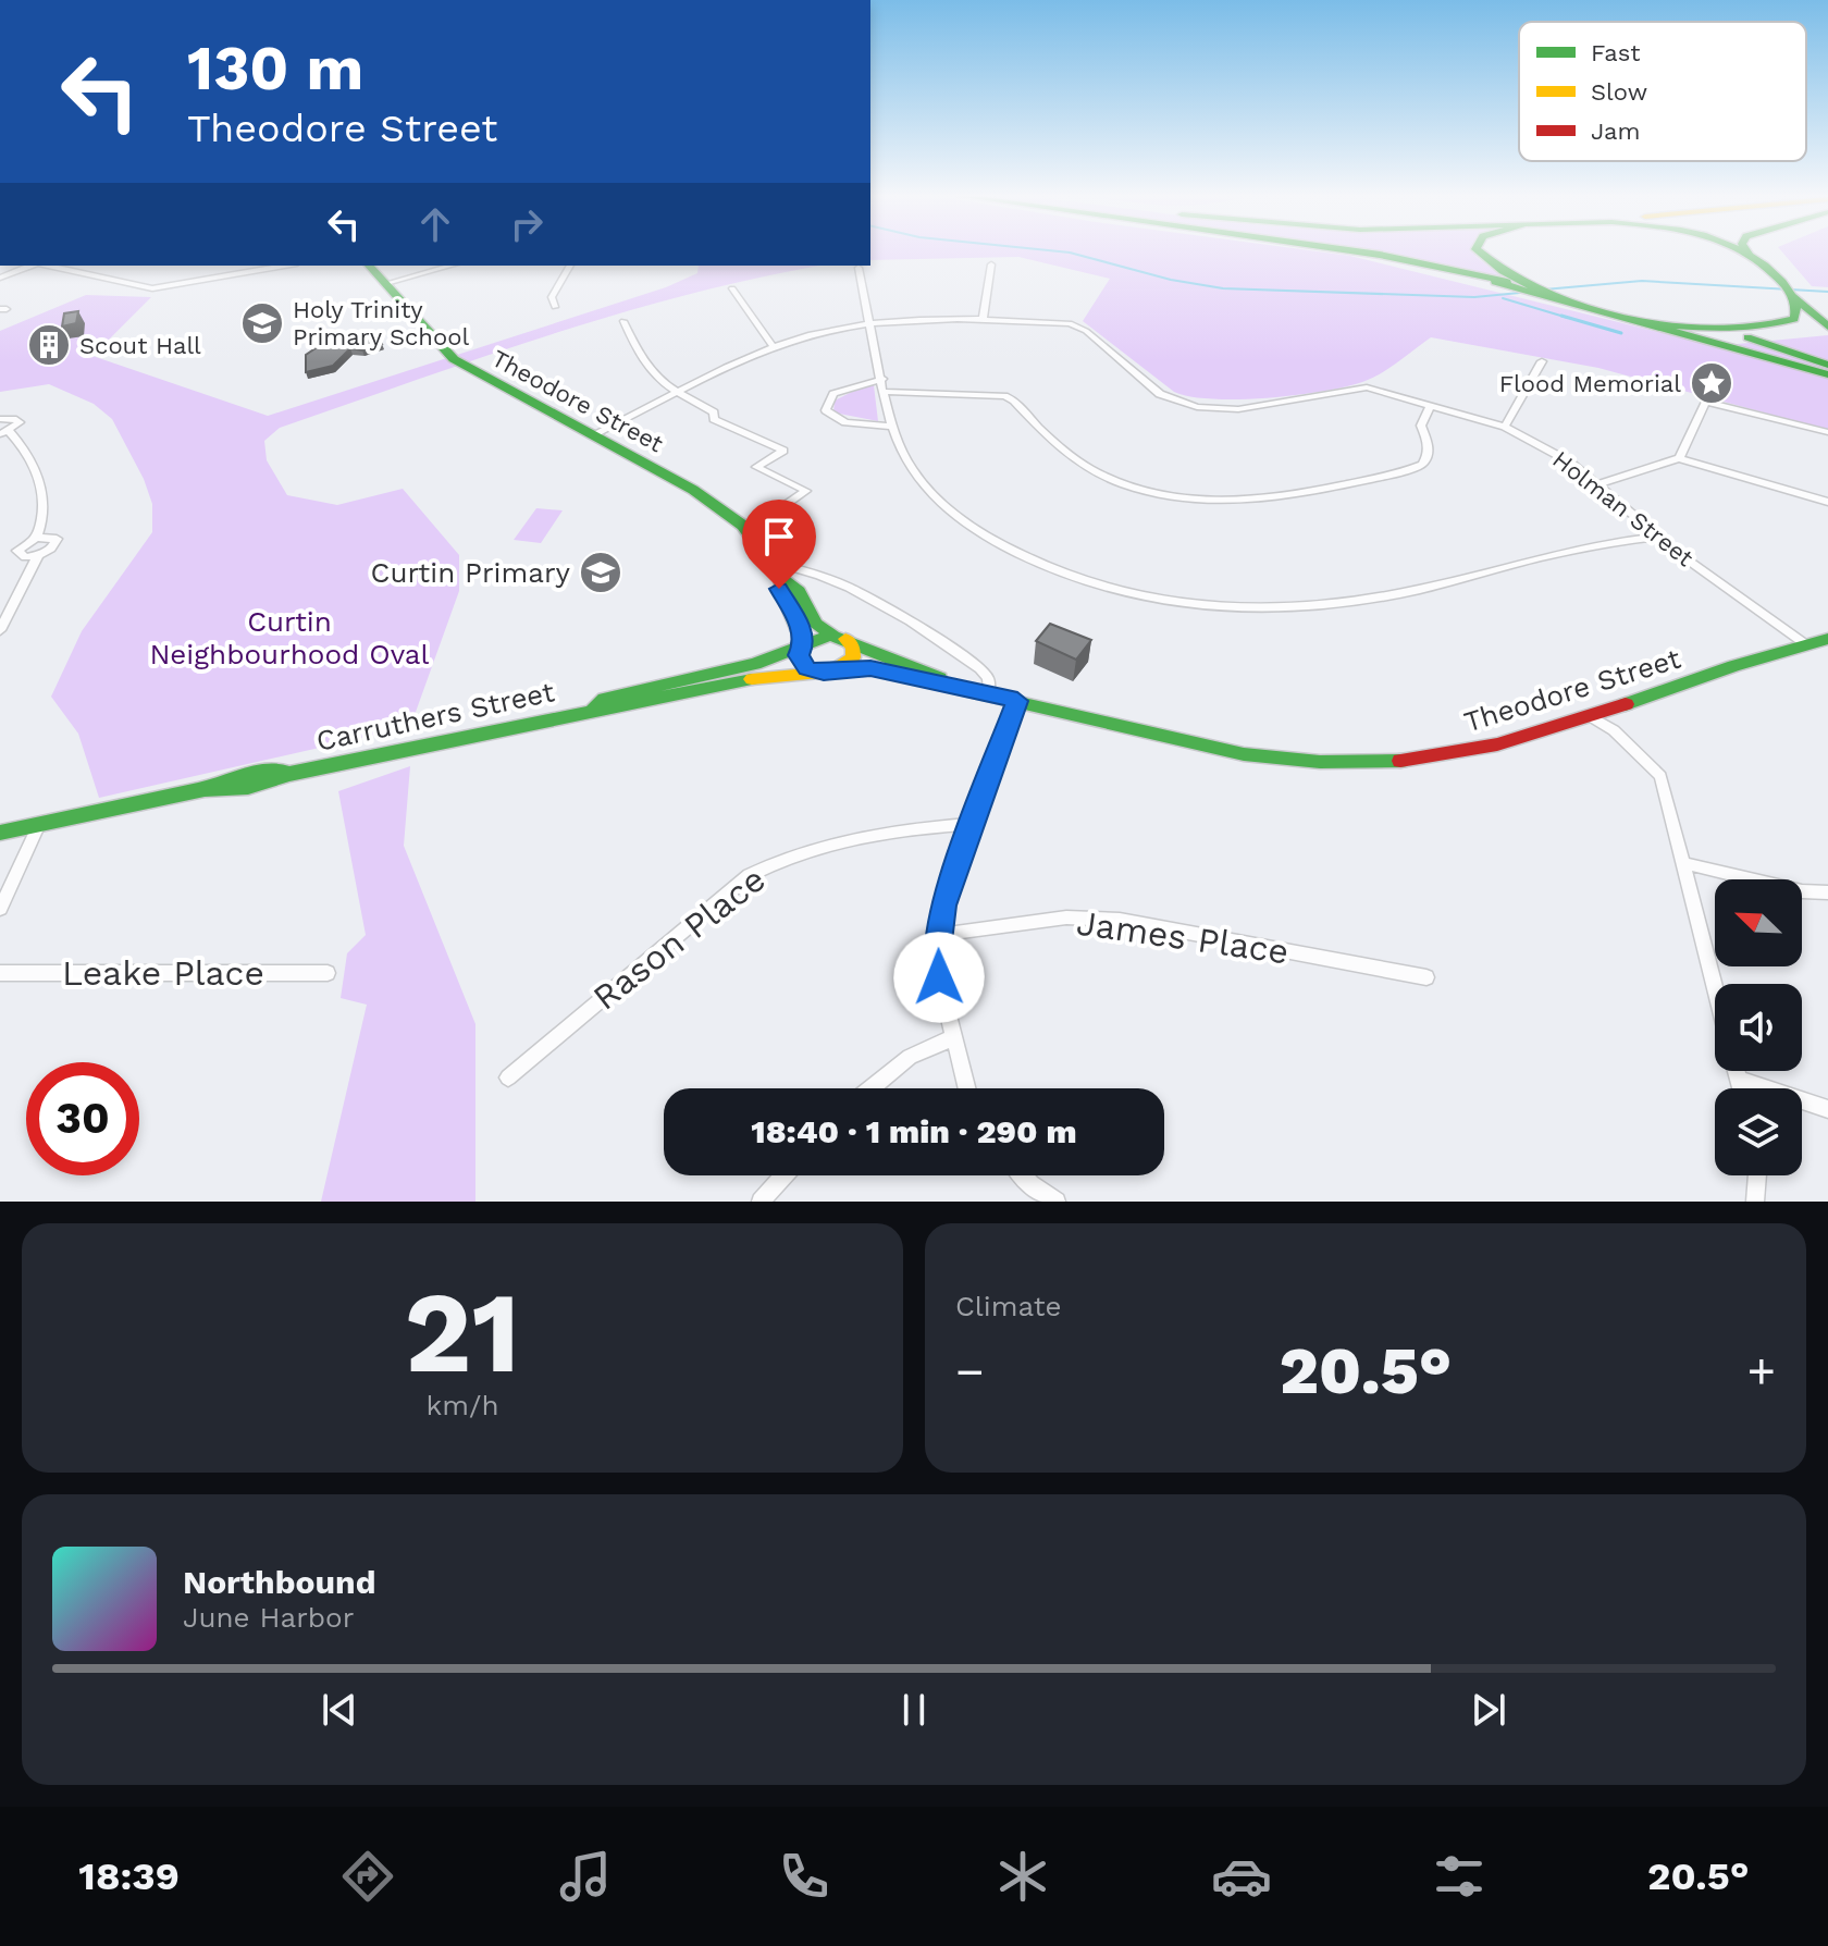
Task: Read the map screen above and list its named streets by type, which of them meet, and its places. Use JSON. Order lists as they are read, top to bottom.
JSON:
{
  "streets": {
    "main road": ["Theodore Street", "Carruthers Street"],
    "street": [
      "Holman Street",
      "James Place",
      "Rason Place",
      "Leake Place"
    ]
  },
  "crossings": [
    ["Theodore Street", "Holman Street"],
    ["Theodore Street", "Carruthers Street"]
  ],
  "parks": ["Curtin Neighbourhood Oval"],
  "places": {
    "school or university": ["Holy Trinity Primary School", "Curtin Primary"],
    "building": ["Scout Hall"],
    "place": ["Flood Memorial"]
  },
  "legend": ["Fast", "Slow", "Jam"],
  "north": "top left",
  "page": {
    "turn": ["130 m", "Theodore Street"],
    "limit": "30",
    "trip": "18:40 · 1 min · 290 m",
    "tile": [
      ["21", "km/h"],
      "Climate"
    ],
    "heat": ["−", "20.5°", "+"],
    "song": ["Northbound", "June Harbor"],
    "tabs": ["18:39", "20.5°"]
  }
}
